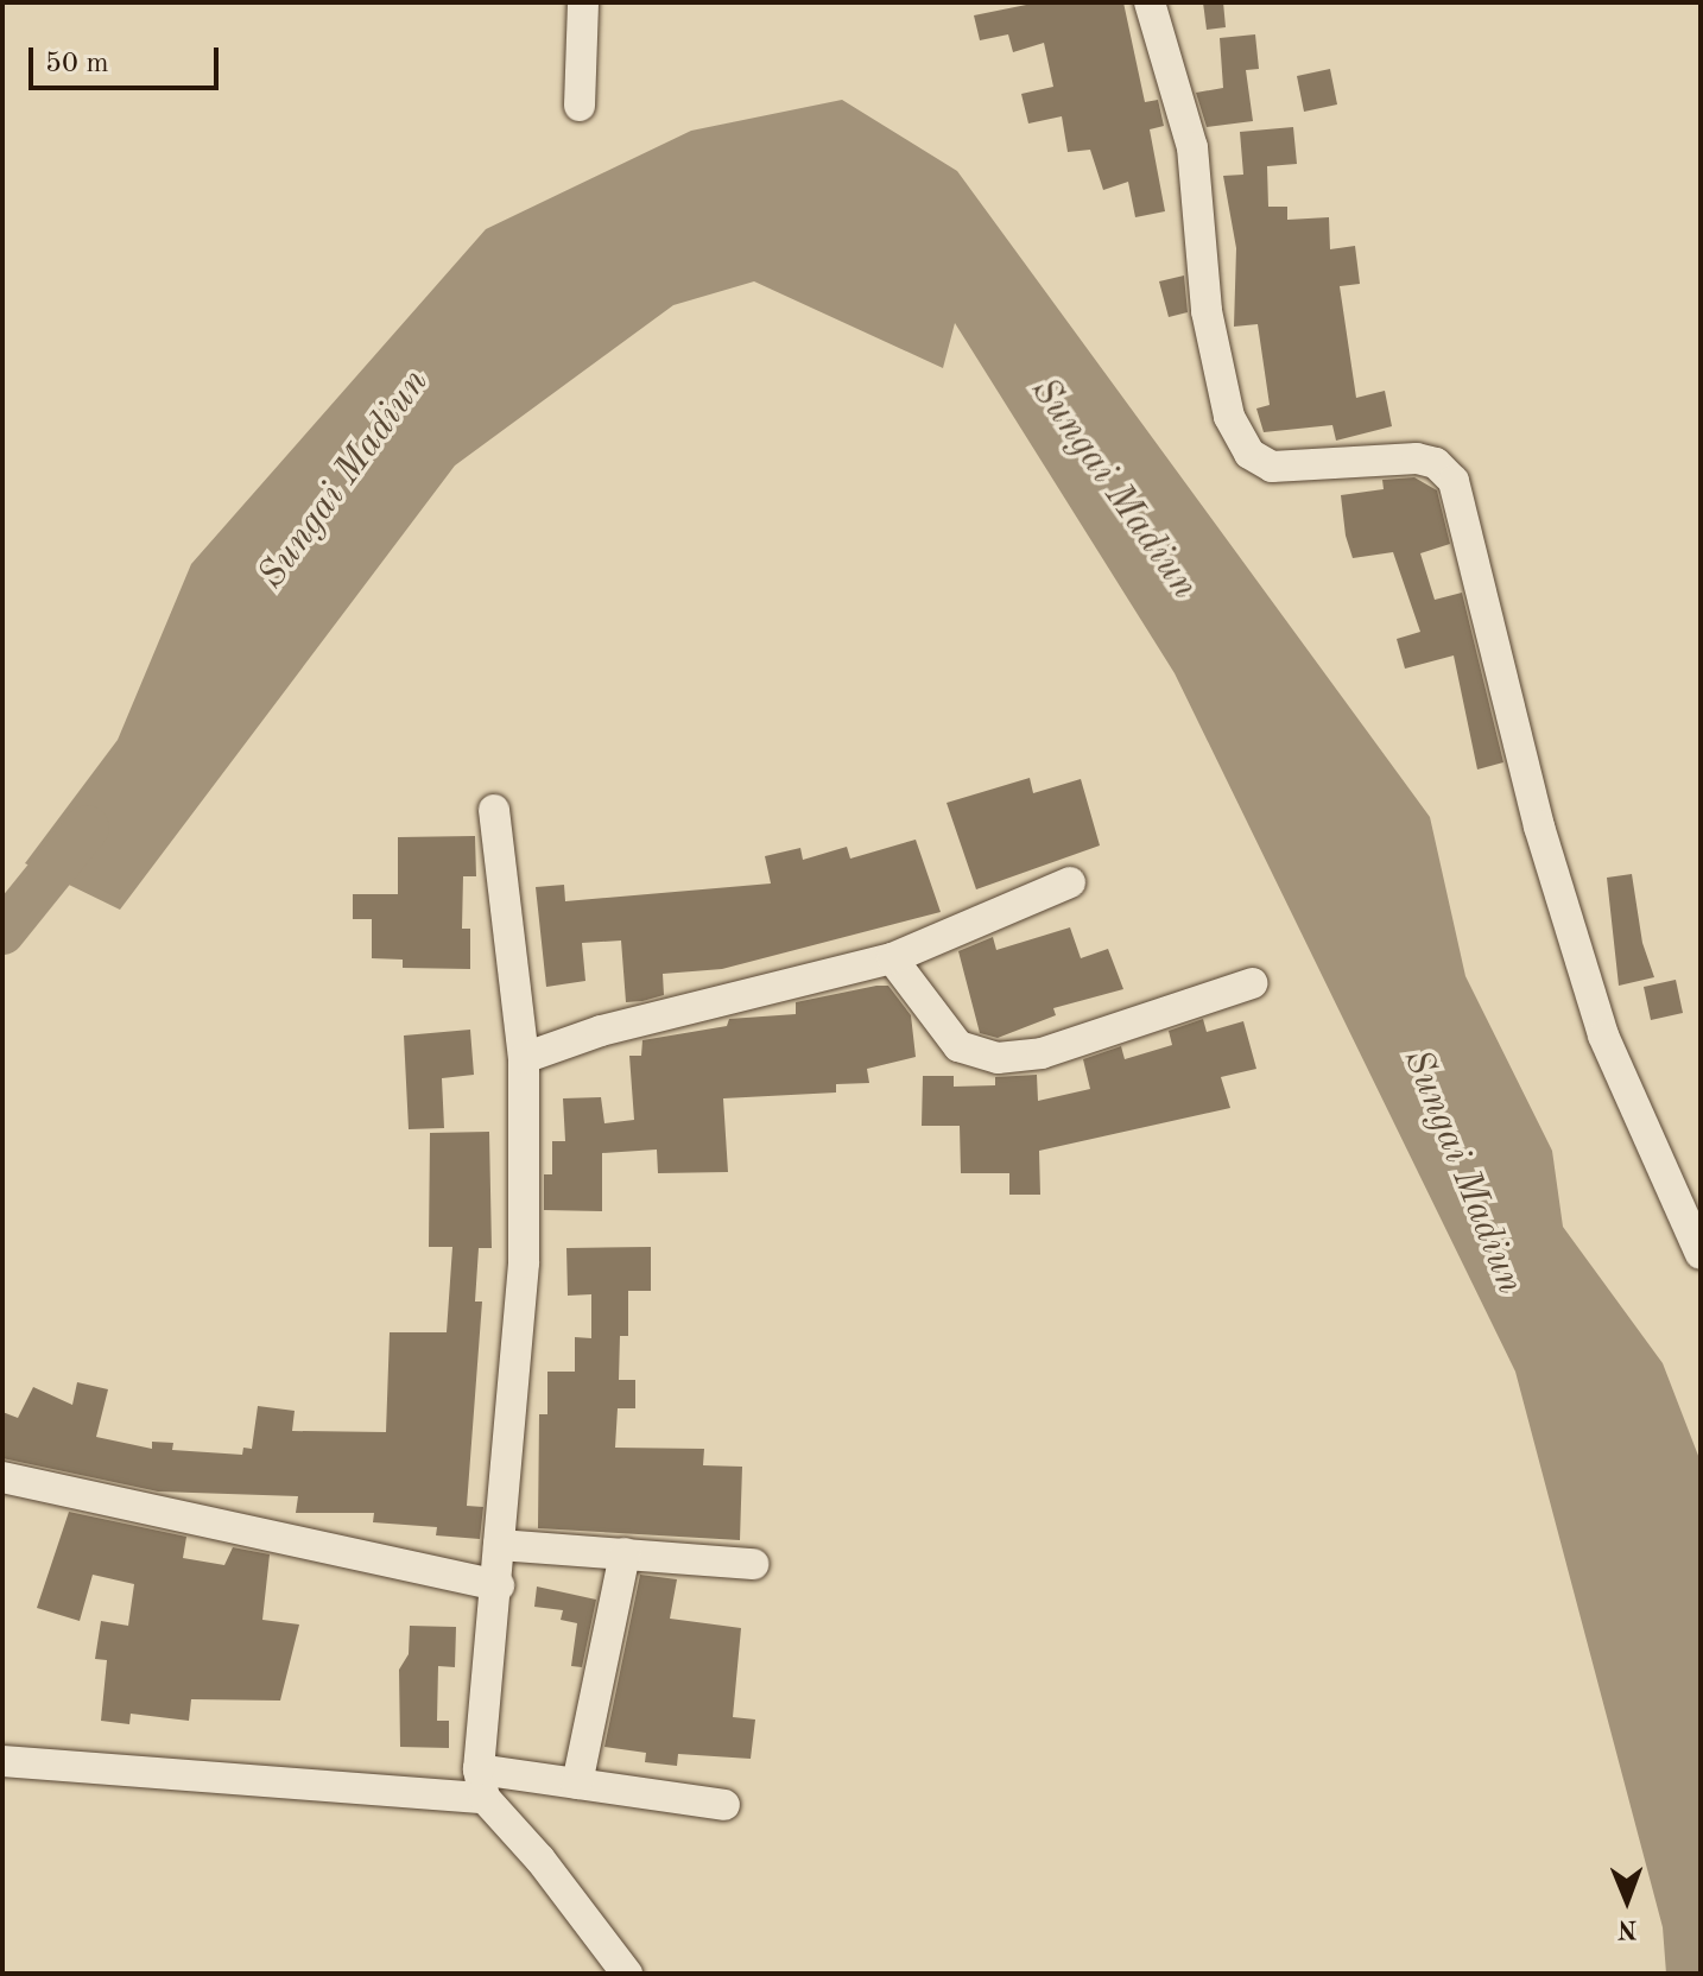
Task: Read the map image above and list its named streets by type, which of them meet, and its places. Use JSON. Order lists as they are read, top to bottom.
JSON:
{
  "water": ["Sungai Madiun"],
  "scale_bar": "50 m",
  "north": "bottom"
}
